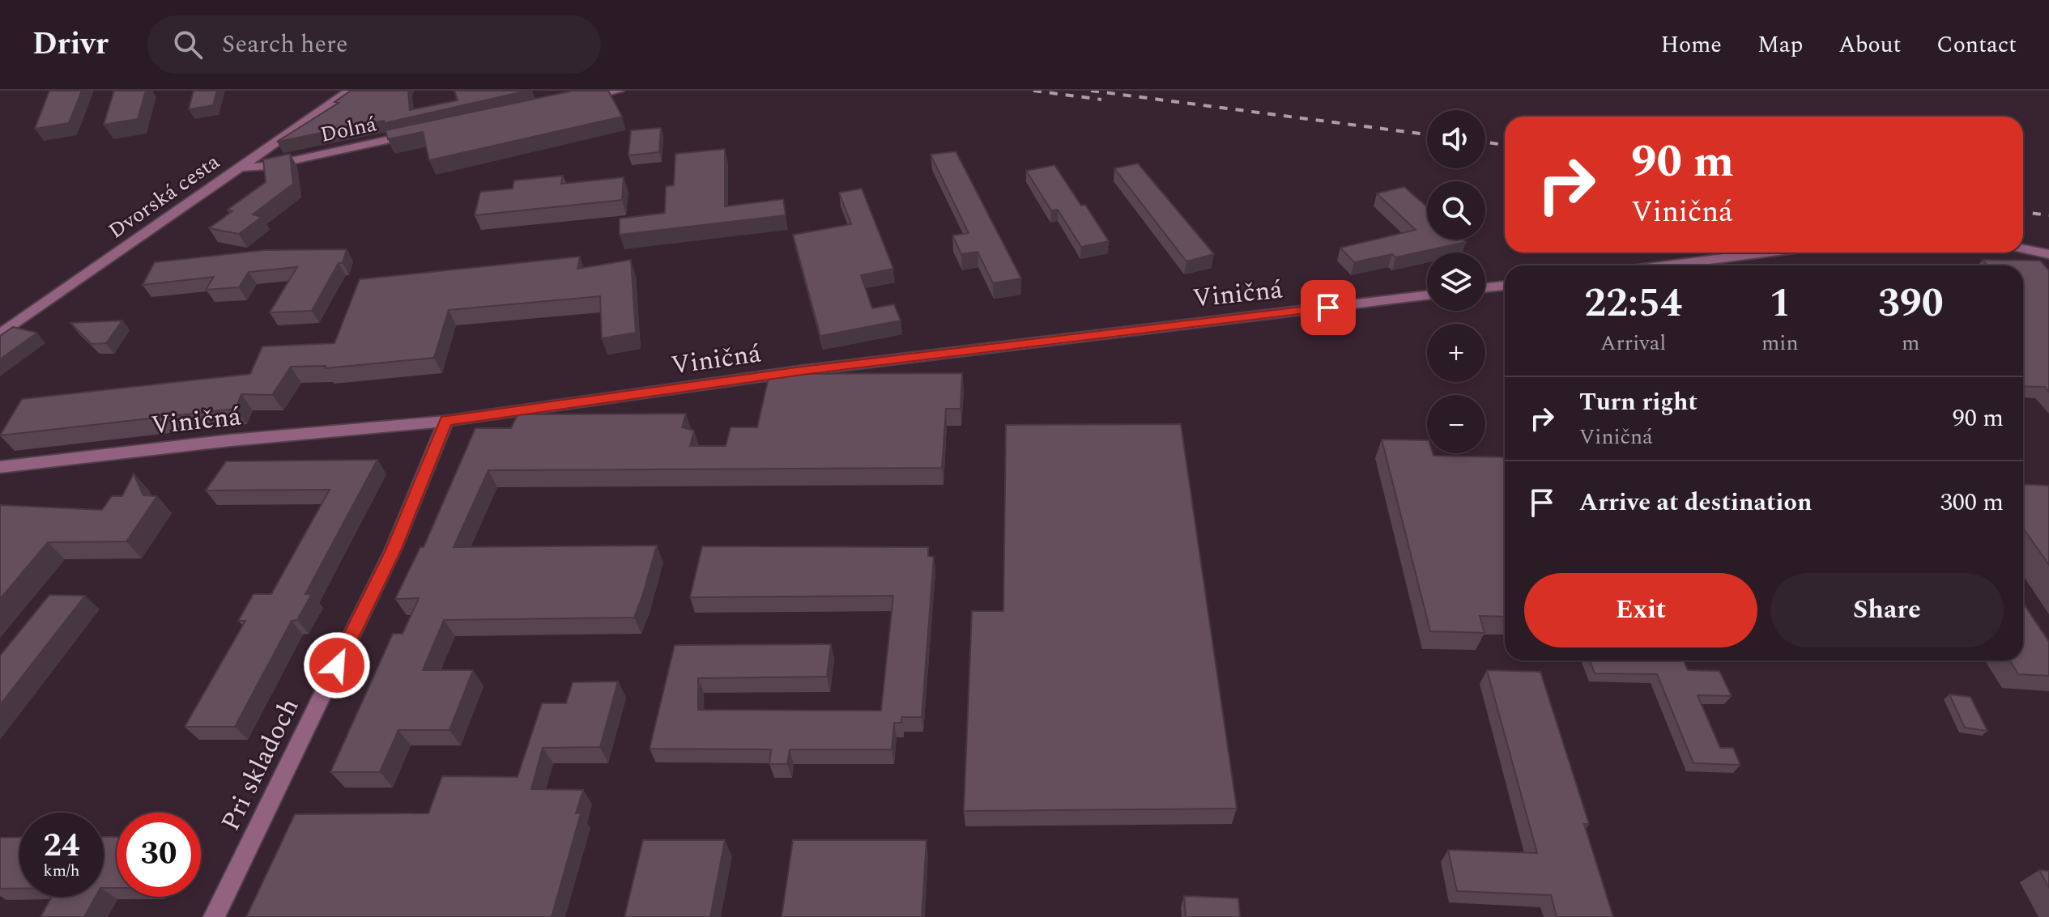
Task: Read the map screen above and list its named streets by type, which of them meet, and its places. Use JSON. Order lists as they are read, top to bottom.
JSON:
{
  "streets": {
    "street": [
      "Dolná",
      "Dvorská cesta",
      "Viničná",
      "Pri skladoch"
    ]
  },
  "crossings": [
    ["Dolná", "Dvorská cesta"],
    ["Viničná", "Pri skladoch"]
  ],
  "page": {
    "header": "Drivr",
    "search": "Search here",
    "nav": [
      "Home",
      "Map",
      "About",
      "Contact"
    ],
    "map_buttons": ["+", "−"],
    "turn": ["90 m", "Viničná"],
    "eta": [
      "22:54",
      "Arrival",
      "1",
      "min",
      "390",
      "m"
    ],
    "list": [
      {
        "name": "Turn right",
        "note": "Viničná",
        "value": "90 m"
      },
      {
        "name": "Arrive at destination",
        "value": "300 m"
      }
    ],
    "buttons": ["Exit", "Share"],
    "speed": "24 km/h",
    "limit": "30"
  }
}
